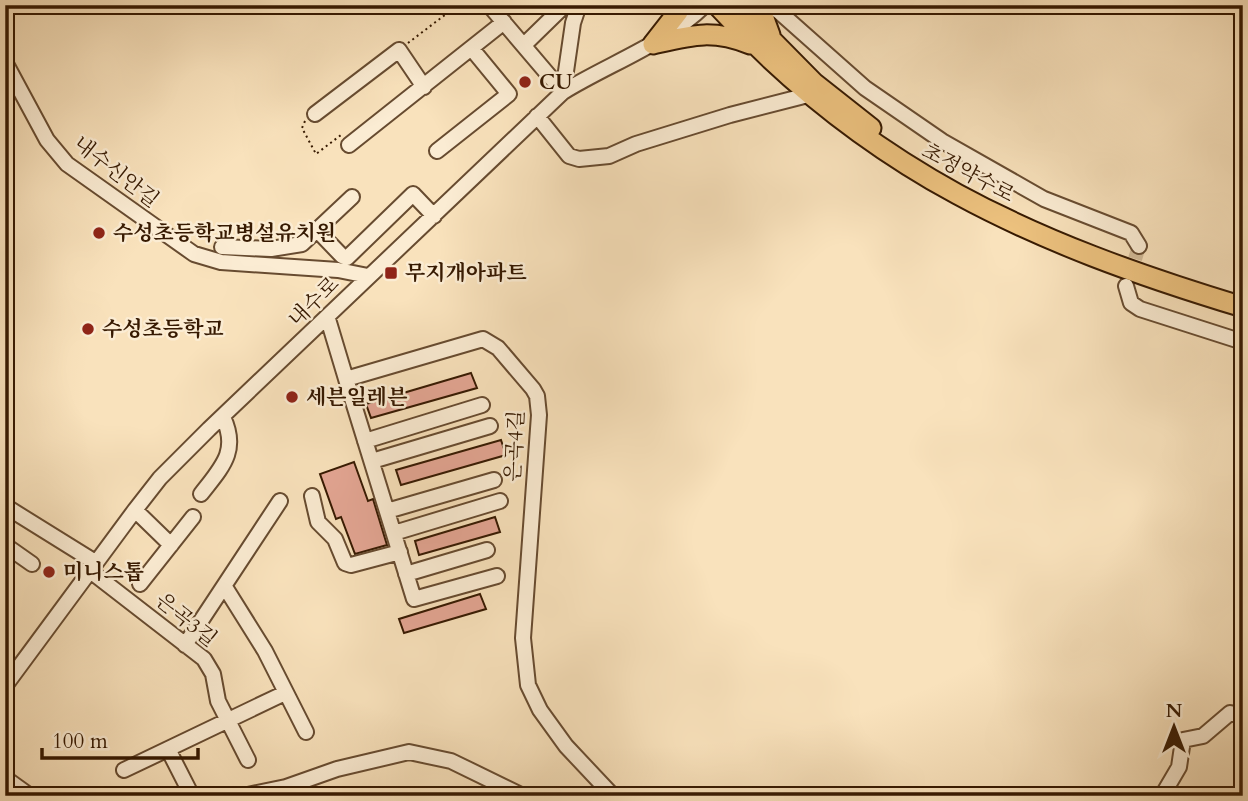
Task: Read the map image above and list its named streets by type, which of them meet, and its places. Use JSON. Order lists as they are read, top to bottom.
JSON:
{
  "streets": {
    "main road": ["초정약수로"],
    "street": [
      "내수신안길",
      "내수로",
      "은곡4길",
      "은곡3길"
    ]
  },
  "crossings": [
    ["내수신안길", "내수로"],
    ["내수로", "은곡3길"]
  ],
  "places": {
    "other": [
      "CU",
      "수성초등학교병설유치원",
      "수성초등학교",
      "세븐일레븐",
      "미니스톱"
    ],
    "transit": ["무지개아파트"]
  },
  "scale_bar": "100 m",
  "north": "top"
}
